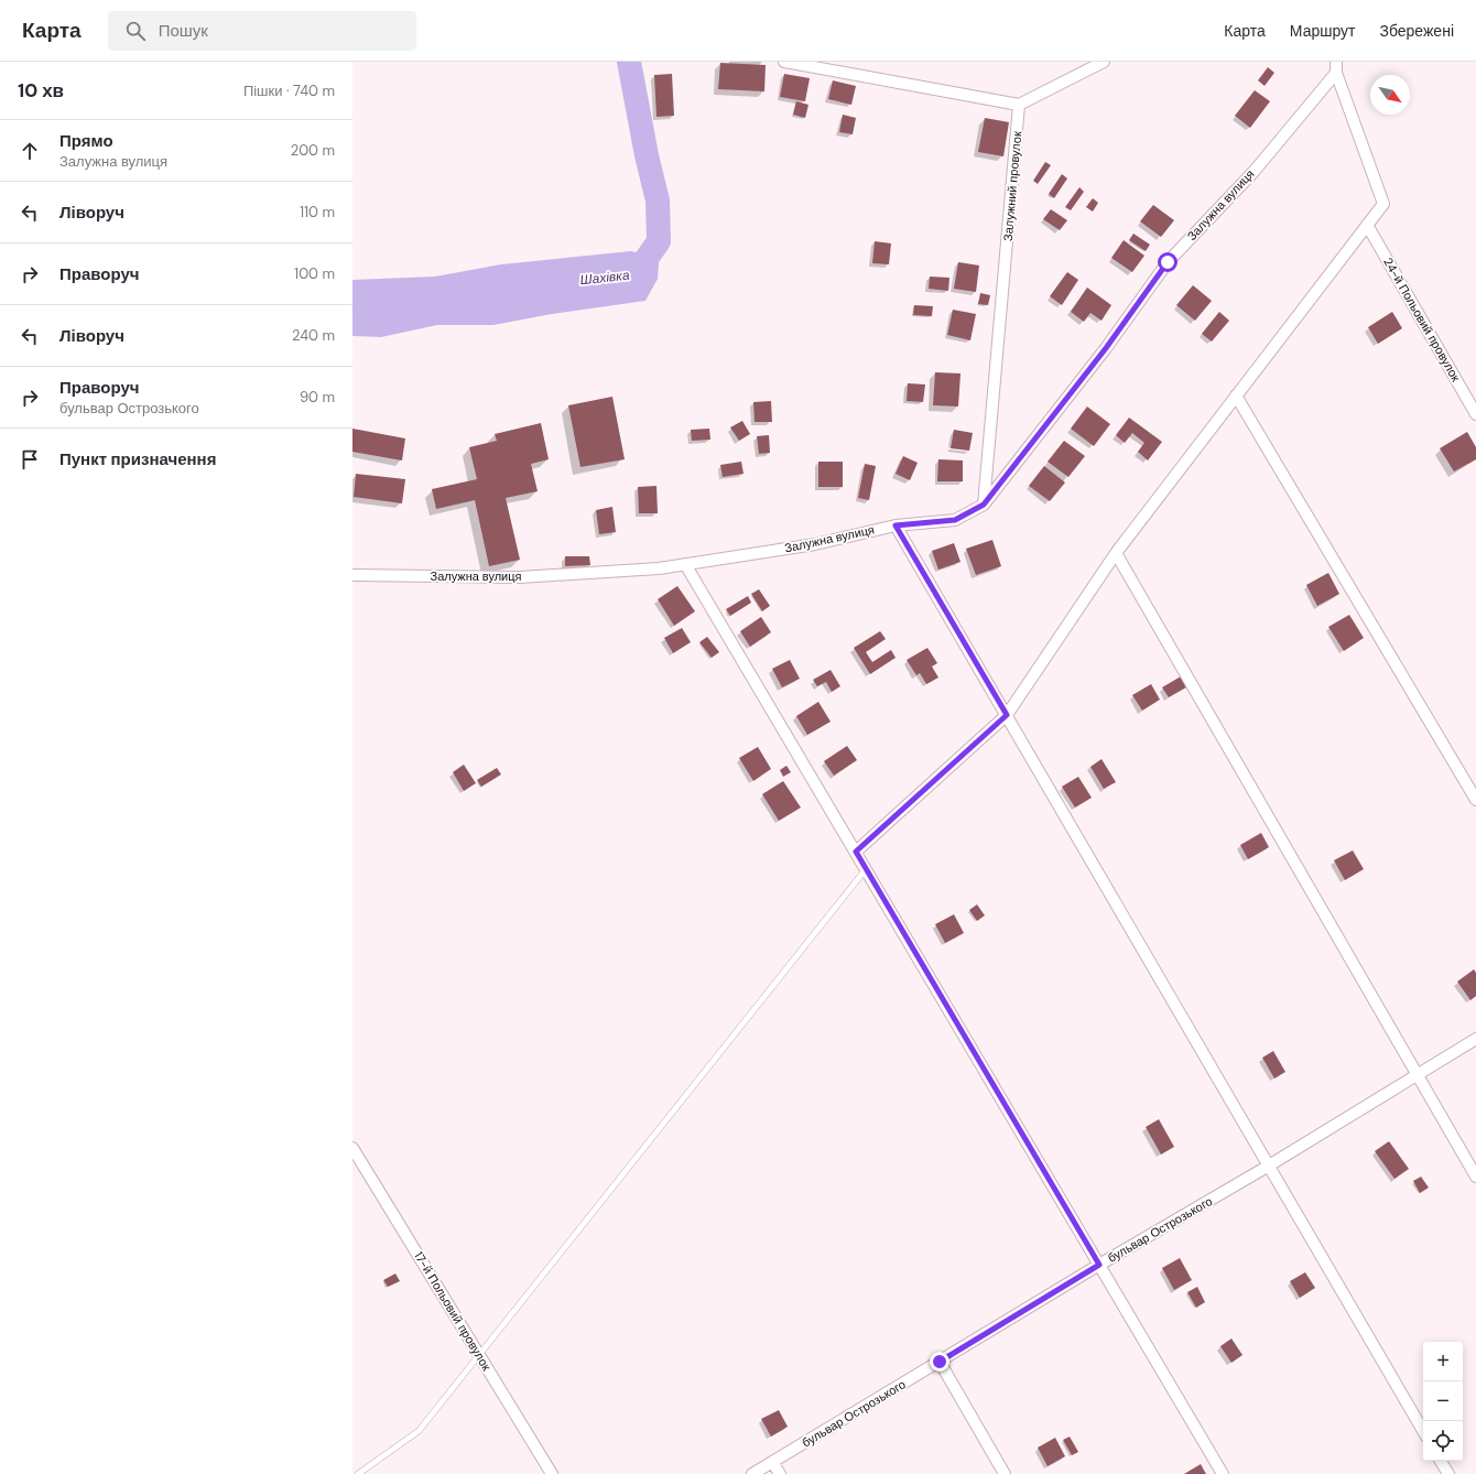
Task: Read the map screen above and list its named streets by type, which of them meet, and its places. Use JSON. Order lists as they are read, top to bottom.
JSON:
{
  "streets": {
    "street": [
      "Залужний провулок",
      "Залужна вулиця",
      "24-й Польовий провулок",
      "бульвар Острозького",
      "17-й Польовий провулок"
    ]
  },
  "crossings": [
    ["Залужний провулок", "Залужна вулиця"]
  ],
  "water": ["Шахівка"],
  "north": "bottom right",
  "page": {
    "header": "Карта",
    "search": "Пошук",
    "nav": ["Карта", "Маршрут", "Збережені"],
    "heading": ["10 хв", "Пішки · 740 m"],
    "list": [
      ["Прямо", "Залужна вулиця", "200 m"],
      ["Ліворуч", "110 m"],
      ["Праворуч", "100 m"],
      ["Ліворуч", "240 m"],
      ["Праворуч", "бульвар Острозького", "90 m"],
      "Пункт призначення"
    ],
    "map_buttons": ["+", "−"]
  }
}
